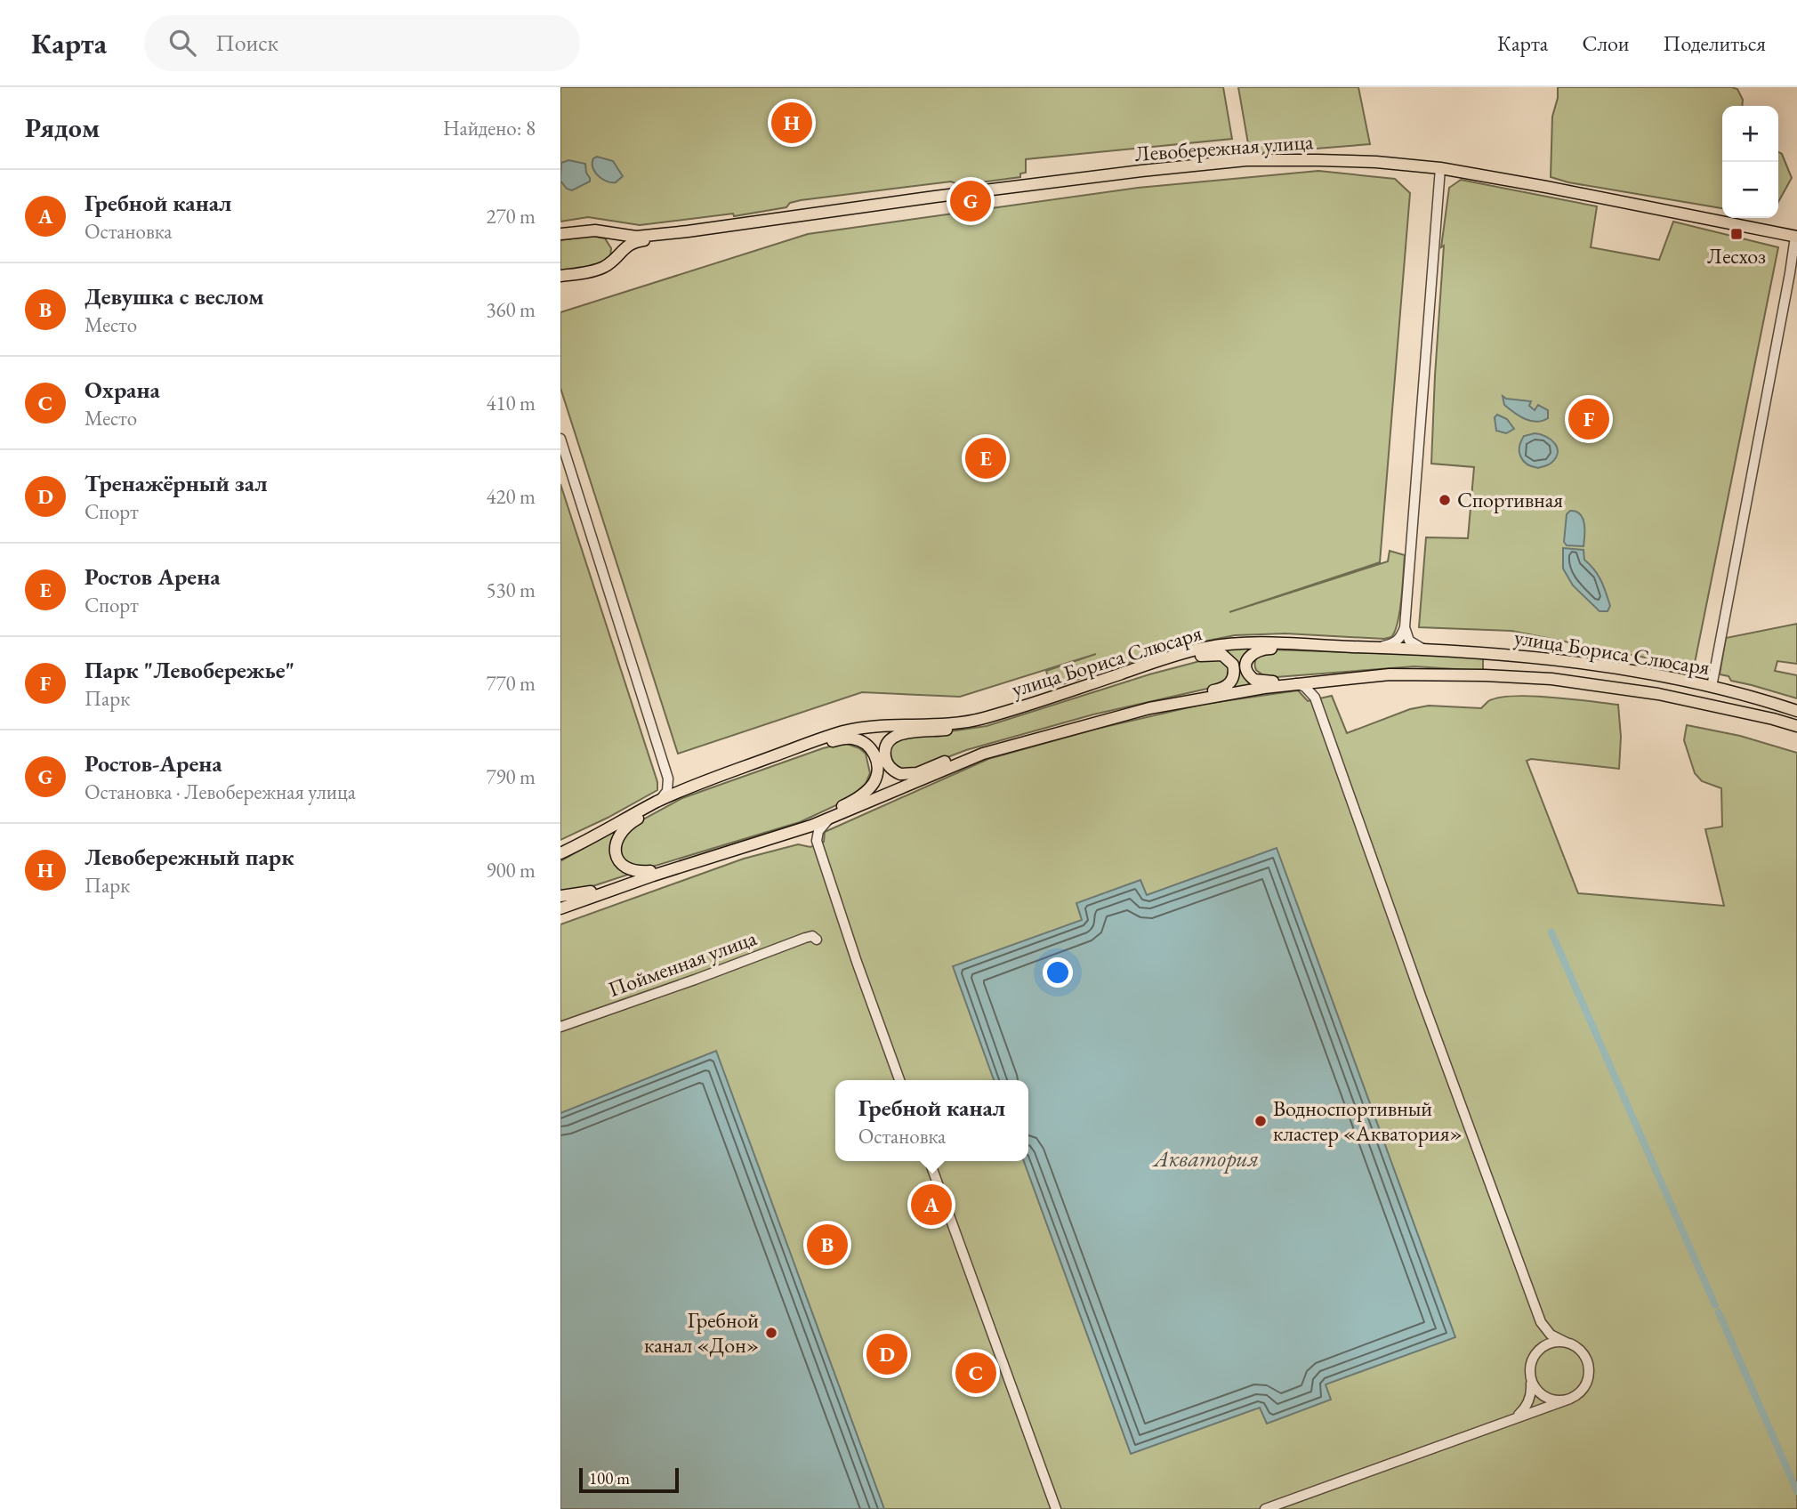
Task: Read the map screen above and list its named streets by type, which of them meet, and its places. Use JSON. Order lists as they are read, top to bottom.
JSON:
{
  "streets": {
    "main road": ["Левобережная улица", "улица Бориса Слюсаря"],
    "street": ["Пойменная улица"]
  },
  "water": ["Акватория"],
  "places": {
    "transit": ["Лесхоз"],
    "other": ["Спортивная", "Водноспортивный кластер «Акватория»", "Гребной канал «Дон»"]
  },
  "scale_bar": "100 m",
  "page": {
    "header": "Карта",
    "search": "Поиск",
    "nav": ["Карта", "Слои", "Поделиться"],
    "heading": ["Рядом", "Найдено: 8"],
    "pins": [
      "H",
      "G",
      "F",
      "E",
      "A",
      "B",
      "D",
      "C"
    ],
    "map_buttons": ["+", "−"],
    "list": [
      {
        "mark": "A",
        "name": "Гребной канал",
        "note": "Остановка",
        "value": "270 m"
      },
      {
        "mark": "B",
        "name": "Девушка с веслом",
        "note": "Место",
        "value": "360 m"
      },
      {
        "mark": "C",
        "name": "Охрана",
        "note": "Место",
        "value": "410 m"
      },
      {
        "mark": "D",
        "name": "Тренажёрный зал",
        "note": "Спорт",
        "value": "420 m"
      },
      {
        "mark": "E",
        "name": "Ростов Арена",
        "note": "Спорт",
        "value": "530 m"
      },
      {
        "mark": "F",
        "name": "Парк \"Левобережье\"",
        "note": "Парк",
        "value": "770 m"
      },
      {
        "mark": "G",
        "name": "Ростов-Арена",
        "note": "Остановка · Левобережная улица",
        "value": "790 m"
      },
      {
        "mark": "H",
        "name": "Левобережный парк",
        "note": "Парк",
        "value": "900 m"
      }
    ],
    "popup": ["Гребной канал", "Остановка"],
    "scale": "100 m"
  }
}
